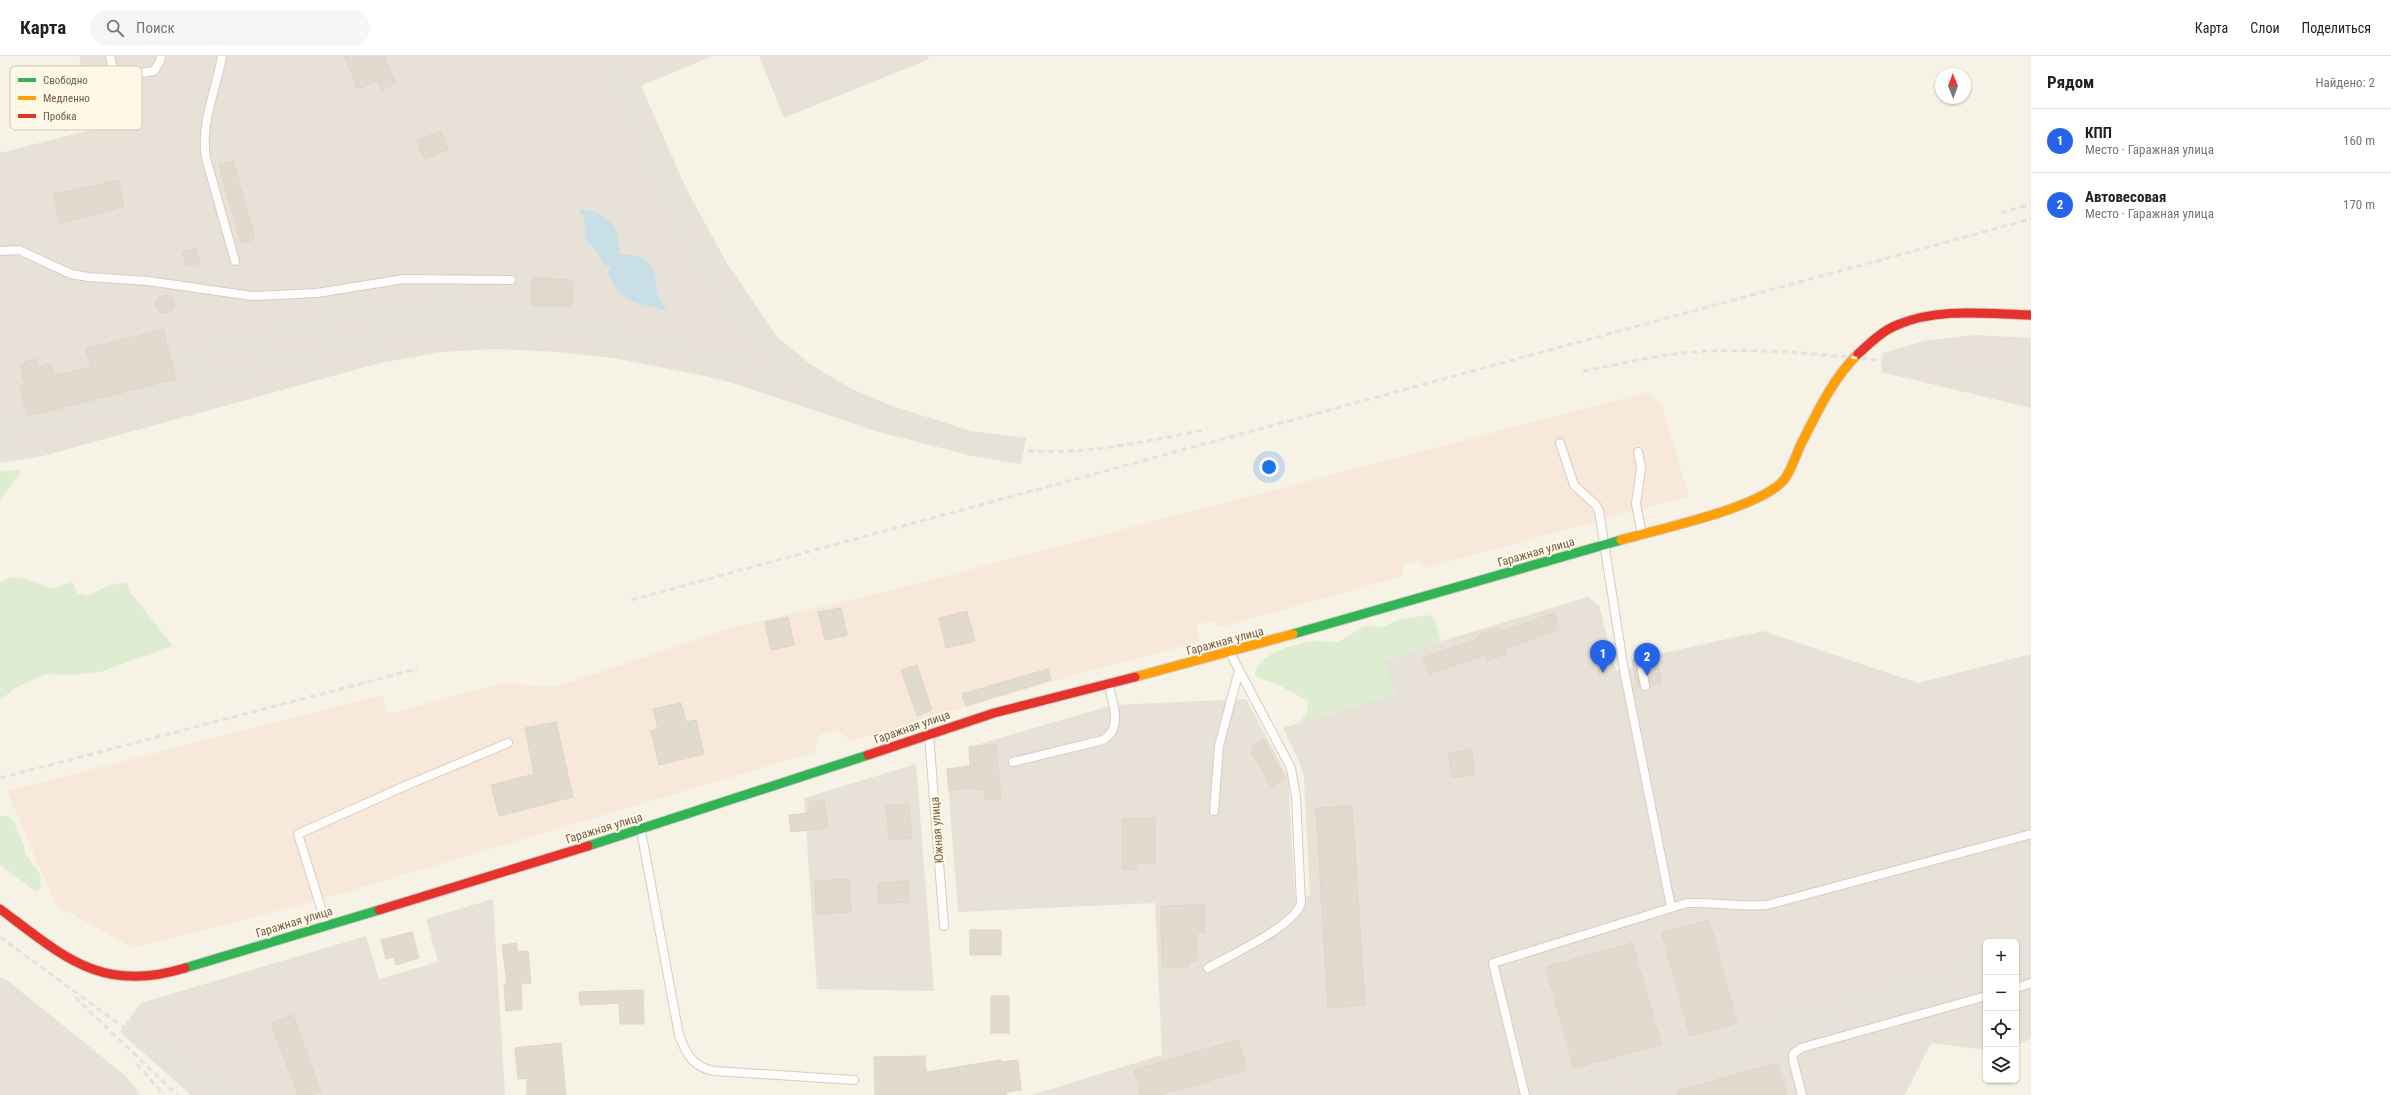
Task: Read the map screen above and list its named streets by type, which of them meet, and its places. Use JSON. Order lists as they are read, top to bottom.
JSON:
{
  "streets": {
    "street": ["Гаражная улица"],
    "lane": ["Южная улица"]
  },
  "crossings": [
    ["Гаражная улица", "Южная улица"]
  ],
  "legend": ["Свободно", "Медленно", "Пробка"],
  "north": "top",
  "page": {
    "header": "Карта",
    "search": "Поиск",
    "nav": ["Карта", "Слои", "Поделиться"],
    "heading": ["Рядом", "Найдено: 2"],
    "list": [
      {
        "mark": "1",
        "name": "КПП",
        "note": "Место · Гаражная улица",
        "value": "160 m"
      },
      {
        "mark": "2",
        "name": "Автовесовая",
        "note": "Место · Гаражная улица",
        "value": "170 m"
      }
    ],
    "pins": ["1", "2"],
    "map_buttons": ["+", "−"]
  }
}
